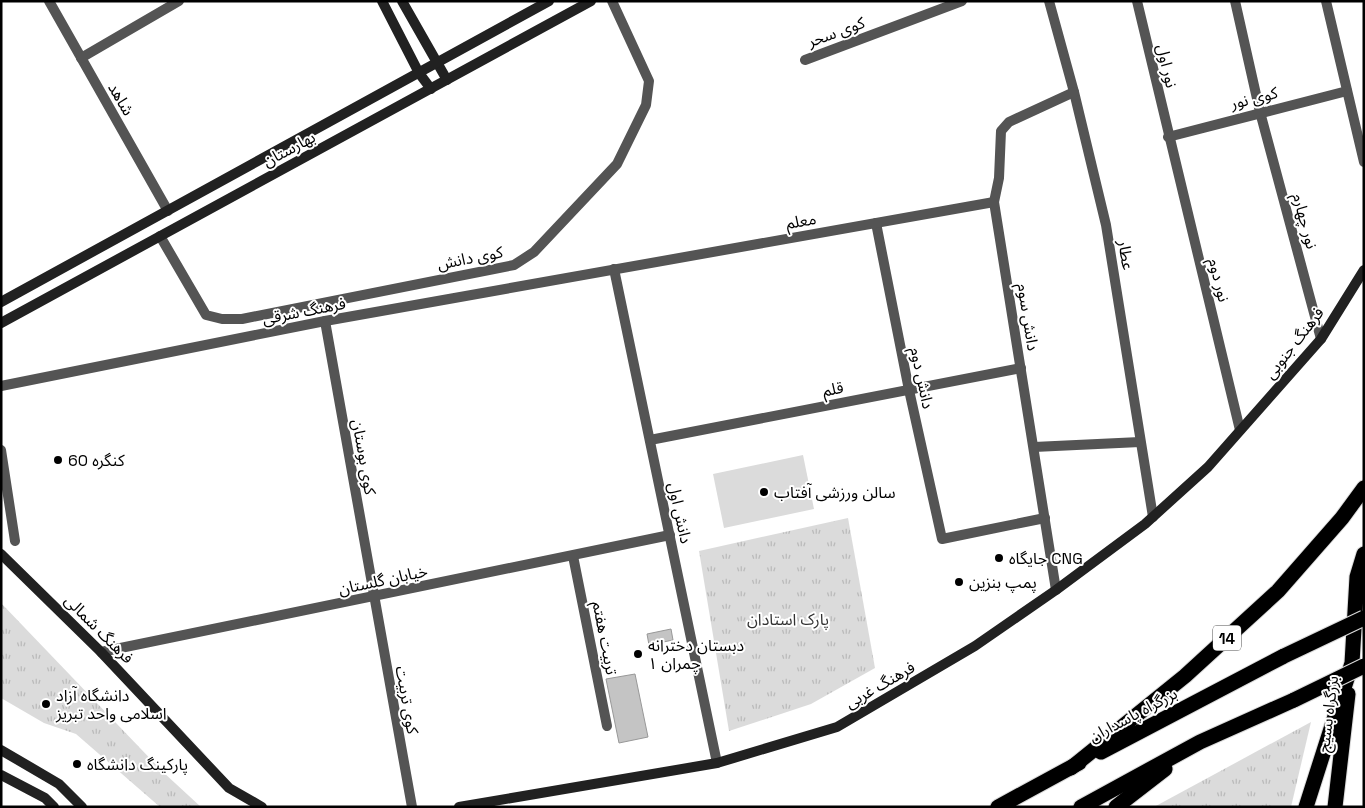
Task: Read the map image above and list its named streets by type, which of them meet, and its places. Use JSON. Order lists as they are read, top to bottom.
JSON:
{
  "streets": {
    "highway": ["14", "بزرگراه بسیج", "بزرگراه پاسداران"],
    "street": [
      "کوی سحر",
      "نور اول",
      "کوی نور",
      "شاهد",
      "بهارستان",
      "معلم",
      "نور چهارم",
      "عطار",
      "کوی دانش",
      "نور دوم",
      "فرهنگ شرقی",
      "دانش سوم",
      "فرهنگ جنوبی",
      "دانش دوم",
      "قلم",
      "کوی بوستان",
      "دانش اول",
      "خیابان گلستان",
      "فرهنگ شمالی",
      "تربیت هفتم",
      "فرهنگ غربی",
      "کوی تربیت"
    ]
  },
  "crossings": [
    ["نور اول", "کوی نور"],
    ["نور اول", "نور دوم"],
    ["کوی نور", "نور چهارم"],
    ["کوی نور", "نور دوم"],
    ["شاهد", "بهارستان"],
    ["بهارستان", "کوی دانش"],
    ["معلم", "فرهنگ شرقی"],
    ["معلم", "دانش سوم"],
    ["معلم", "دانش دوم"],
    ["معلم", "دانش اول"],
    ["نور چهارم", "فرهنگ جنوبی"],
    ["عطار", "دانش سوم"],
    ["عطار", "فرهنگ غربی"],
    ["نور دوم", "فرهنگ جنوبی"],
    ["نور دوم", "فرهنگ غربی"],
    ["فرهنگ شرقی", "کوی بوستان"],
    ["فرهنگ شرقی", "دانش اول"],
    ["دانش سوم", "دانش دوم"],
    ["دانش سوم", "قلم"],
    ["دانش سوم", "فرهنگ غربی"],
    ["فرهنگ جنوبی", "فرهنگ غربی"],
    ["دانش دوم", "قلم"],
    ["قلم", "دانش اول"],
    ["کوی بوستان", "خیابان گلستان"],
    ["کوی بوستان", "کوی تربیت"],
    ["دانش اول", "خیابان گلستان"],
    ["دانش اول", "فرهنگ غربی"],
    ["خیابان گلستان", "فرهنگ شمالی"],
    ["خیابان گلستان", "تربیت هفتم"],
    ["خیابان گلستان", "کوی تربیت"],
    ["14", "بزرگراه پاسداران"]
  ],
  "parks": ["پارک استادان"],
  "places": [
    "کنگره 60",
    "سالن ورزشی آفتاب",
    "جایگاه CNG",
    "پمپ بنزین",
    "دبستان دخترانه چمران ۱",
    "دانشگاه آزاد اسلامی واحد تبریز",
    "پارکینگ دانشگاه"
  ]
}
